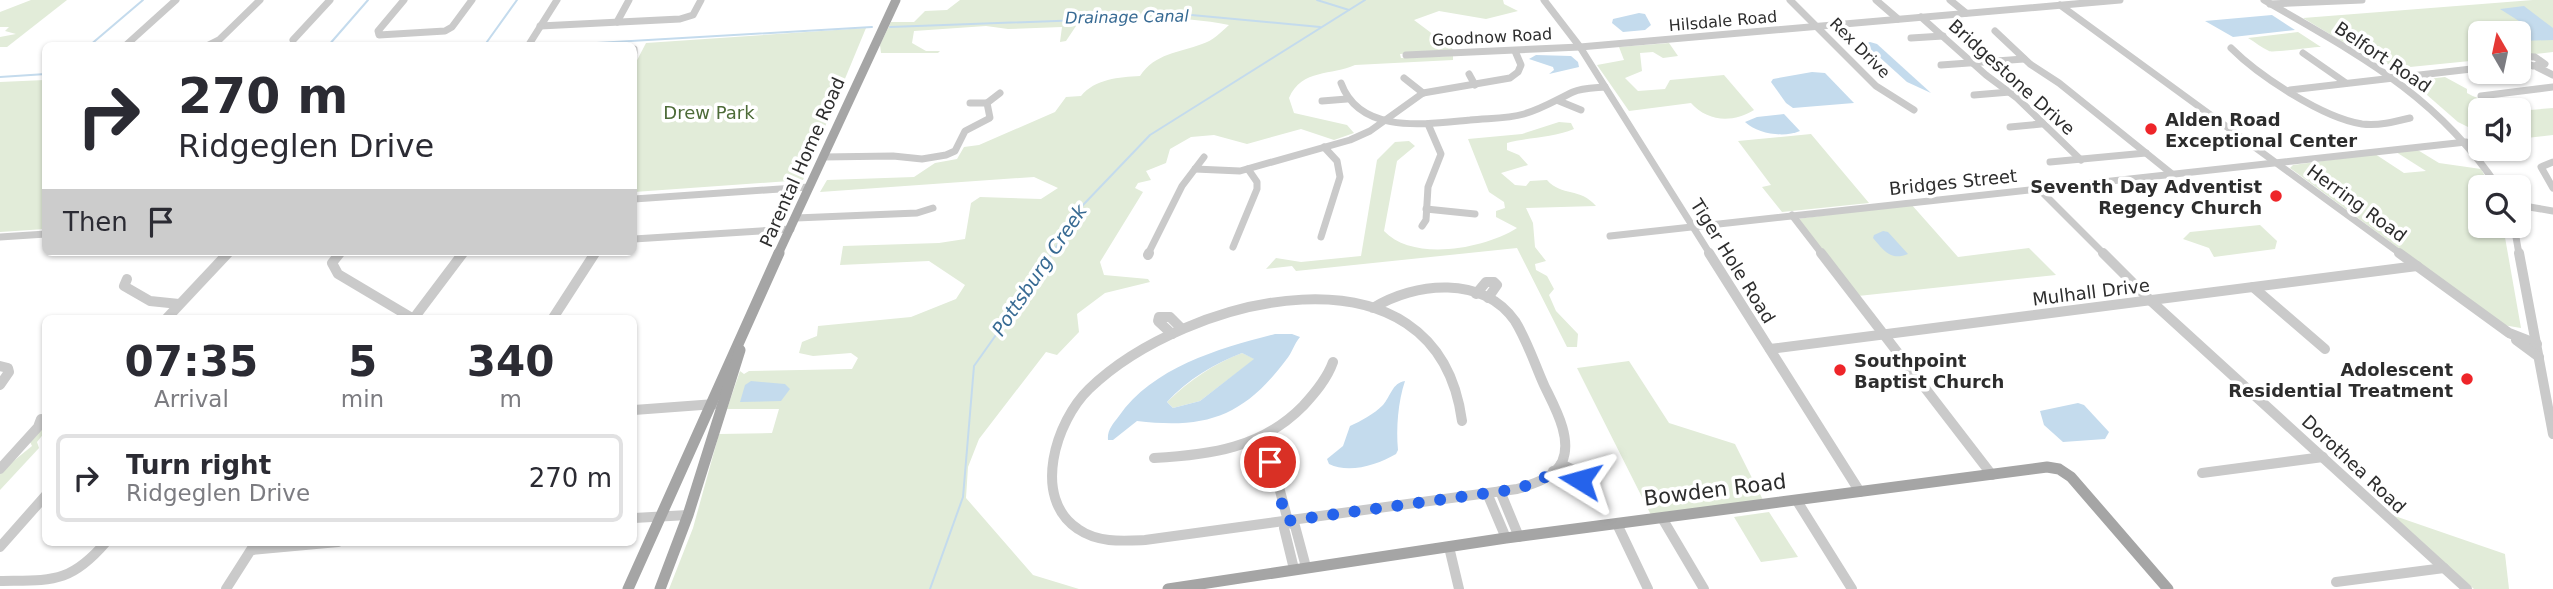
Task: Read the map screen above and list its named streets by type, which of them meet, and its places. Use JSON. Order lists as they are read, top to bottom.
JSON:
{
  "streets": {
    "main road": ["Parental Home Road", "Bowden Road"],
    "street": [
      "Hilsdale Road",
      "Goodnow Road",
      "Rex Drive",
      "Belfort Road",
      "Bridgestone Drive",
      "Bridges Street",
      "Herring Road",
      "Tiger Hole Road",
      "Mulhall Drive",
      "Dorothea Road"
    ]
  },
  "crossings": [
    ["Hilsdale Road", "Goodnow Road"],
    ["Hilsdale Road", "Rex Drive"],
    ["Hilsdale Road", "Bridgestone Drive"],
    ["Hilsdale Road", "Herring Road"],
    ["Hilsdale Road", "Tiger Hole Road"],
    ["Goodnow Road", "Tiger Hole Road"],
    ["Belfort Road", "Bridges Street"],
    ["Bridges Street", "Herring Road"],
    ["Bridges Street", "Tiger Hole Road"],
    ["Bridges Street", "Dorothea Road"],
    ["Herring Road", "Mulhall Drive"],
    ["Tiger Hole Road", "Mulhall Drive"],
    ["Tiger Hole Road", "Bowden Road"],
    ["Mulhall Drive", "Dorothea Road"]
  ],
  "water": ["Drainage Canal", "Pottsburg Creek"],
  "parks": ["Drew Park"],
  "places": [
    "Alden Road Exceptional Center",
    "Seventh Day Adventist Regency Church",
    "Southpoint Baptist Church",
    "Adolescent Residential Treatment"
  ],
  "north": "top",
  "page": {
    "turn": ["270 m", "Ridgeglen Drive"],
    "then": "Then",
    "eta": [
      "07:35",
      "Arrival",
      "5",
      "min",
      "340",
      "m"
    ],
    "list": [
      {
        "name": "Turn right",
        "note": "Ridgeglen Drive",
        "value": "270 m"
      }
    ]
  }
}
